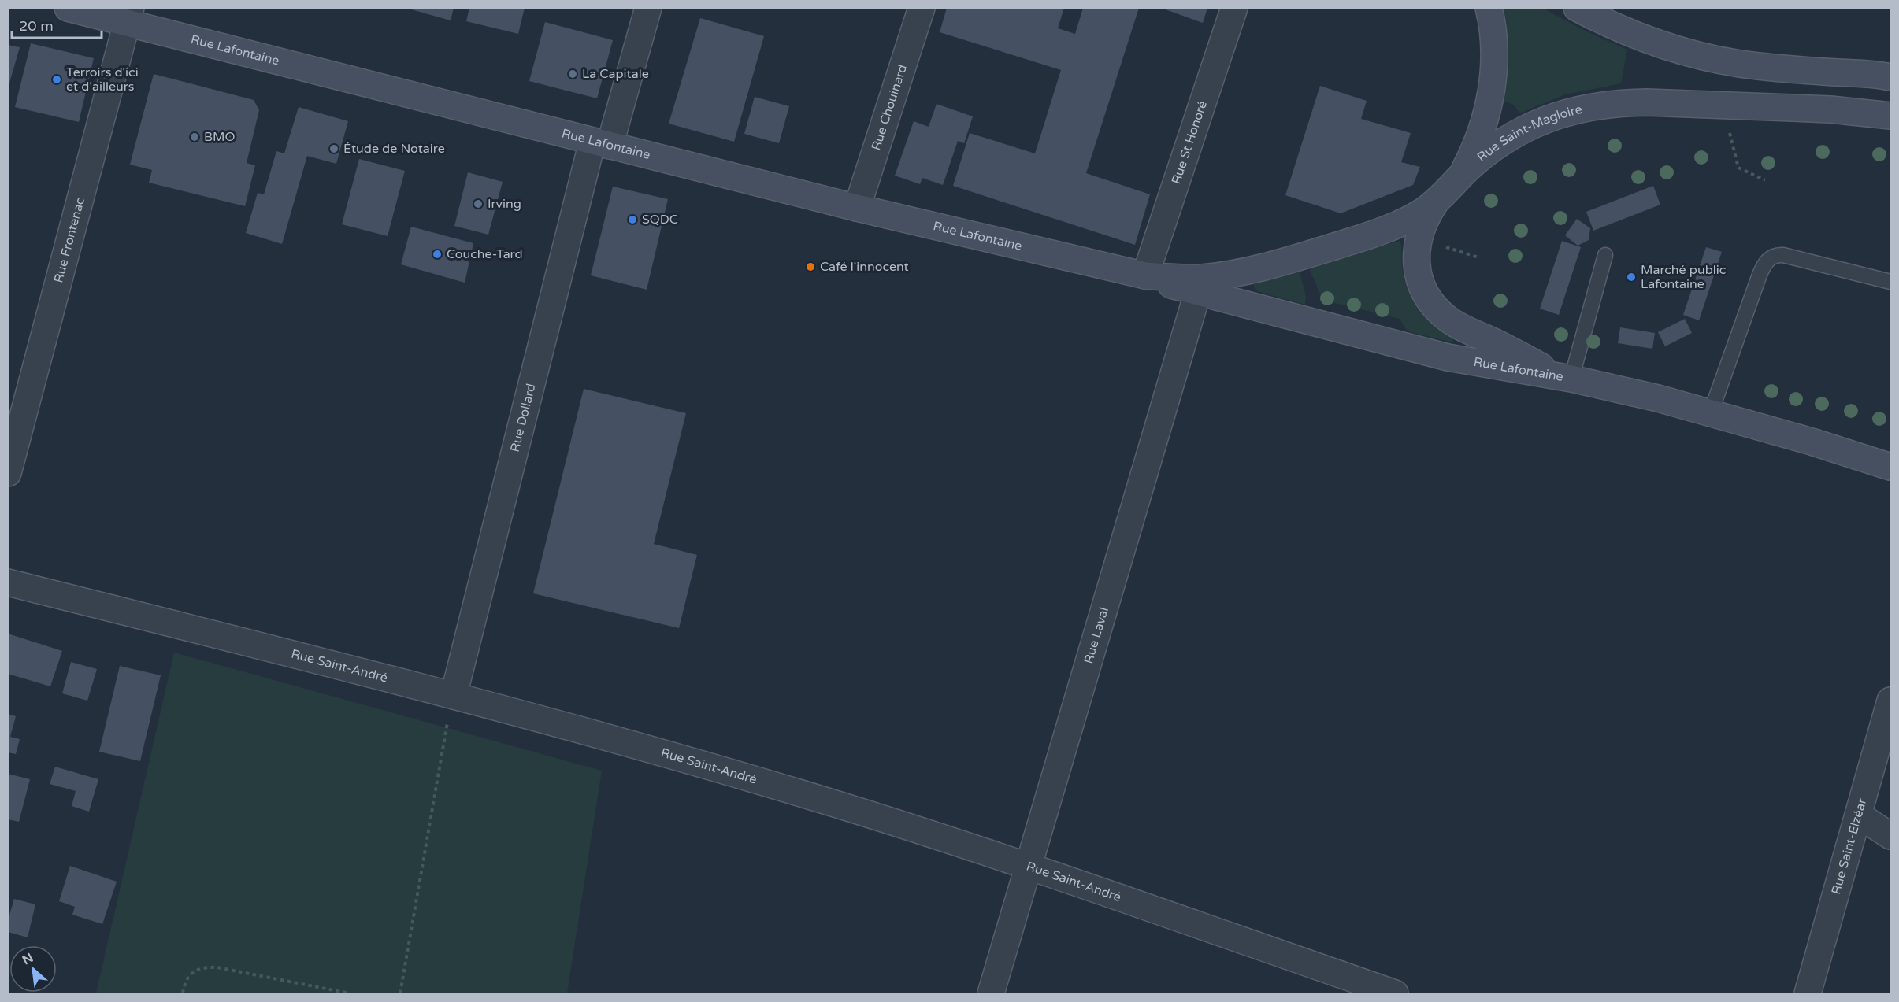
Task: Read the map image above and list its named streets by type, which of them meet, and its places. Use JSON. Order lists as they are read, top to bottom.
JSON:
{
  "streets": {
    "main road": ["Rue Lafontaine", "Rue Saint-Magloire"],
    "street": [
      "Rue Chouinard",
      "Rue St Honoré",
      "Rue Frontenac",
      "Rue Dollard",
      "Rue Laval",
      "Rue Saint-André",
      "Rue Saint-Elzéar"
    ]
  },
  "crossings": [
    ["Rue Lafontaine", "Rue Chouinard"],
    ["Rue Lafontaine", "Rue Saint-Magloire"],
    ["Rue Lafontaine", "Rue St Honoré"],
    ["Rue Lafontaine", "Rue Frontenac"],
    ["Rue Lafontaine", "Rue Dollard"],
    ["Rue Lafontaine", "Rue Laval"],
    ["Rue Saint-Magloire", "Rue Laval"],
    ["Rue Dollard", "Rue Saint-André"],
    ["Rue Laval", "Rue Saint-André"]
  ],
  "places": [
    "La Capitale",
    "Terroirs d'ici et d'ailleurs",
    "BMO",
    "Étude de Notaire",
    "Irving",
    "SQDC",
    "Couche-Tard",
    "Café l'innocent",
    "Marché public Lafontaine"
  ],
  "scale_bar": "20 m",
  "north": "top left"
}
